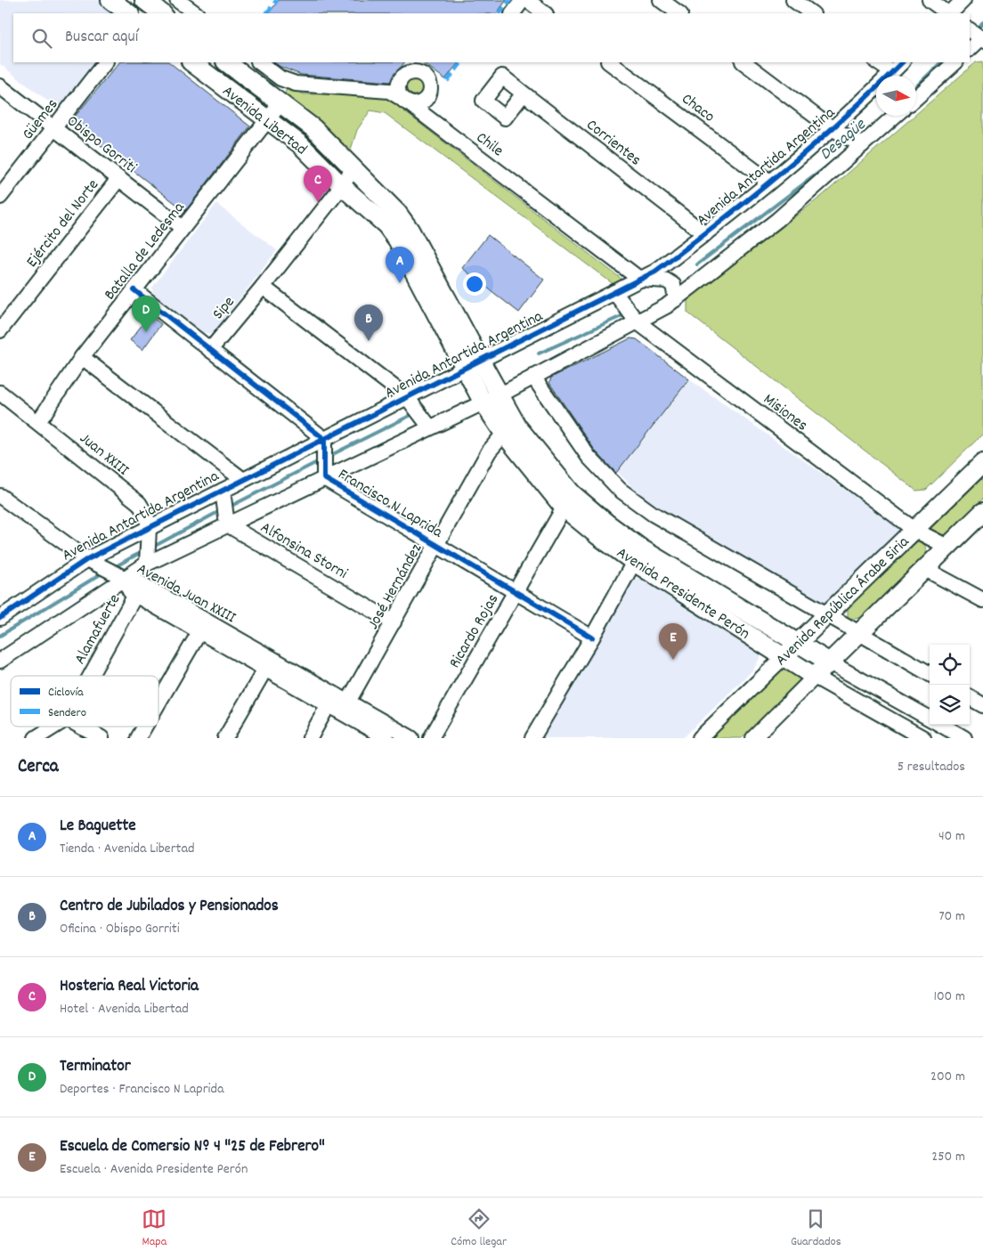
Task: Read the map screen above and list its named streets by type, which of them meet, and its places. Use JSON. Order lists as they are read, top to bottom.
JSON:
{
  "streets": {
    "main road": ["Avenida Libertad", "Avenida Presidente Perón", "Avenida República Árabe Siria"],
    "street": [
      "Chaco",
      "Güemes",
      "Corrientes",
      "Obispo Gorriti",
      "Chile",
      "Avenida Antartida Argentina",
      "Ejército del Norte",
      "Batalla de Ledesma",
      "Sipe",
      "Misiones",
      "Juan XXIII",
      "Francisco N Laprida",
      "Alfonsina Storni",
      "José Hernández",
      "Avenida Juan XXIII",
      "Alamafuerte",
      "Ricardo Rojas"
    ]
  },
  "crossings": [
    ["Chaco", "Avenida Antartida Argentina"],
    ["Güemes", "Obispo Gorriti"],
    ["Avenida Libertad", "Avenida Antartida Argentina"],
    ["Avenida Libertad", "Batalla de Ledesma"],
    ["Avenida Libertad", "Sipe"],
    ["Avenida Libertad", "Avenida Presidente Perón"],
    ["Corrientes", "Avenida Antartida Argentina"],
    ["Obispo Gorriti", "Ejército del Norte"],
    ["Obispo Gorriti", "Batalla de Ledesma"],
    ["Chile", "Avenida Antartida Argentina"],
    ["Avenida Antartida Argentina", "Misiones"],
    ["Avenida Antartida Argentina", "Juan XXIII"],
    ["Avenida Antartida Argentina", "Francisco N Laprida"],
    ["Batalla de Ledesma", "Juan XXIII"],
    ["Misiones", "Avenida República Árabe Siria"],
    ["Francisco N Laprida", "José Hernández"],
    ["Francisco N Laprida", "Ricardo Rojas"],
    ["Alfonsina Storni", "José Hernández"],
    ["José Hernández", "Avenida Juan XXIII"],
    ["José Hernández", "Avenida Presidente Perón"],
    ["Avenida Juan XXIII", "Alamafuerte"],
    ["Avenida Presidente Perón", "Avenida República Árabe Siria"],
    ["Avenida Presidente Perón", "Ricardo Rojas"]
  ],
  "water": ["Desagüe"],
  "legend": ["Ciclovía", "Sendero"],
  "north": "right",
  "page": {
    "search": "Buscar aquí",
    "pins": [
      "C",
      "A",
      "D",
      "B",
      "E"
    ],
    "heading": ["Cerca", "5 resultados"],
    "list": [
      {
        "mark": "A",
        "name": "Le Baguette",
        "note": "Tienda · Avenida Libertad",
        "value": "40 m"
      },
      {
        "mark": "B",
        "name": "Centro de Jubilados y Pensionados",
        "note": "Oficina · Obispo Gorriti",
        "value": "70 m"
      },
      {
        "mark": "C",
        "name": "Hosteria Real Victoria",
        "note": "Hotel · Avenida Libertad",
        "value": "100 m"
      },
      {
        "mark": "D",
        "name": "Terminator",
        "note": "Deportes · Francisco N Laprida",
        "value": "200 m"
      },
      {
        "mark": "E",
        "name": "Escuela de Comersio Nº 4 \"25 de Febrero\"",
        "note": "Escuela · Avenida Presidente Perón",
        "value": "250 m"
      }
    ],
    "nav": ["Mapa", "Cómo llegar", "Guardados"]
  }
}
